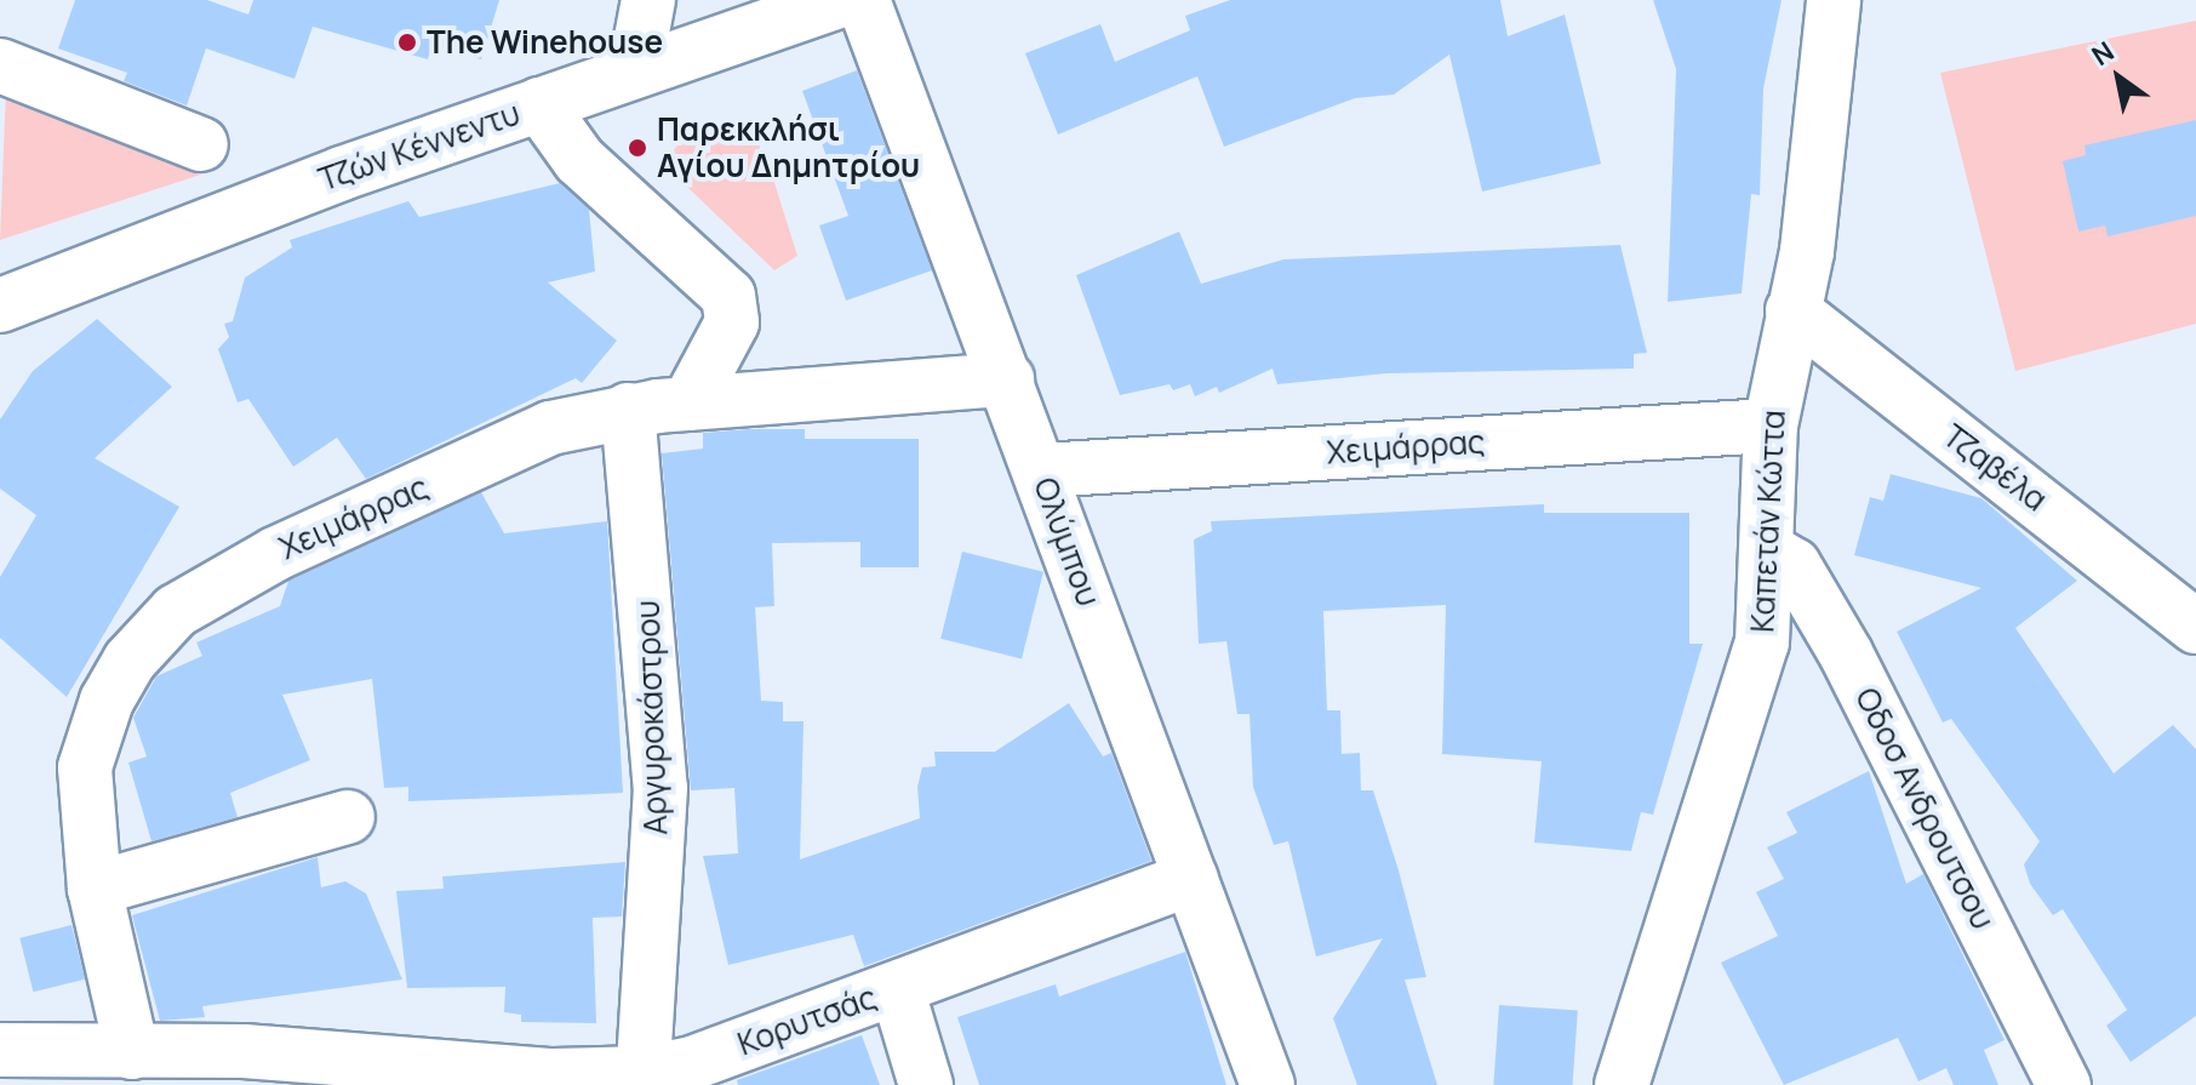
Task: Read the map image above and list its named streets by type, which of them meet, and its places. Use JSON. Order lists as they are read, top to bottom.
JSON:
{
  "streets": {
    "street": [
      "Τζών Κέννεντυ",
      "Χειμάρρας",
      "Τζαβέλα",
      "Καπετάν Κώττα",
      "Ολύμπου",
      "Αργυροκάστρου",
      "Οδοσ Ανδρουτσου",
      "Κορυτσάς"
    ]
  },
  "crossings": [
    ["Χειμάρρας", "Καπετάν Κώττα"],
    ["Χειμάρρας", "Ολύμπου"],
    ["Χειμάρρας", "Αργυροκάστρου"],
    ["Χειμάρρας", "Κορυτσάς"],
    ["Τζαβέλα", "Καπετάν Κώττα"],
    ["Καπετάν Κώττα", "Οδοσ Ανδρουτσου"],
    ["Ολύμπου", "Κορυτσάς"],
    ["Αργυροκάστρου", "Κορυτσάς"]
  ],
  "places": ["The Winehouse", "Παρεκκλήσι Αγίου Δημητρίου"],
  "north": "top left"
}
